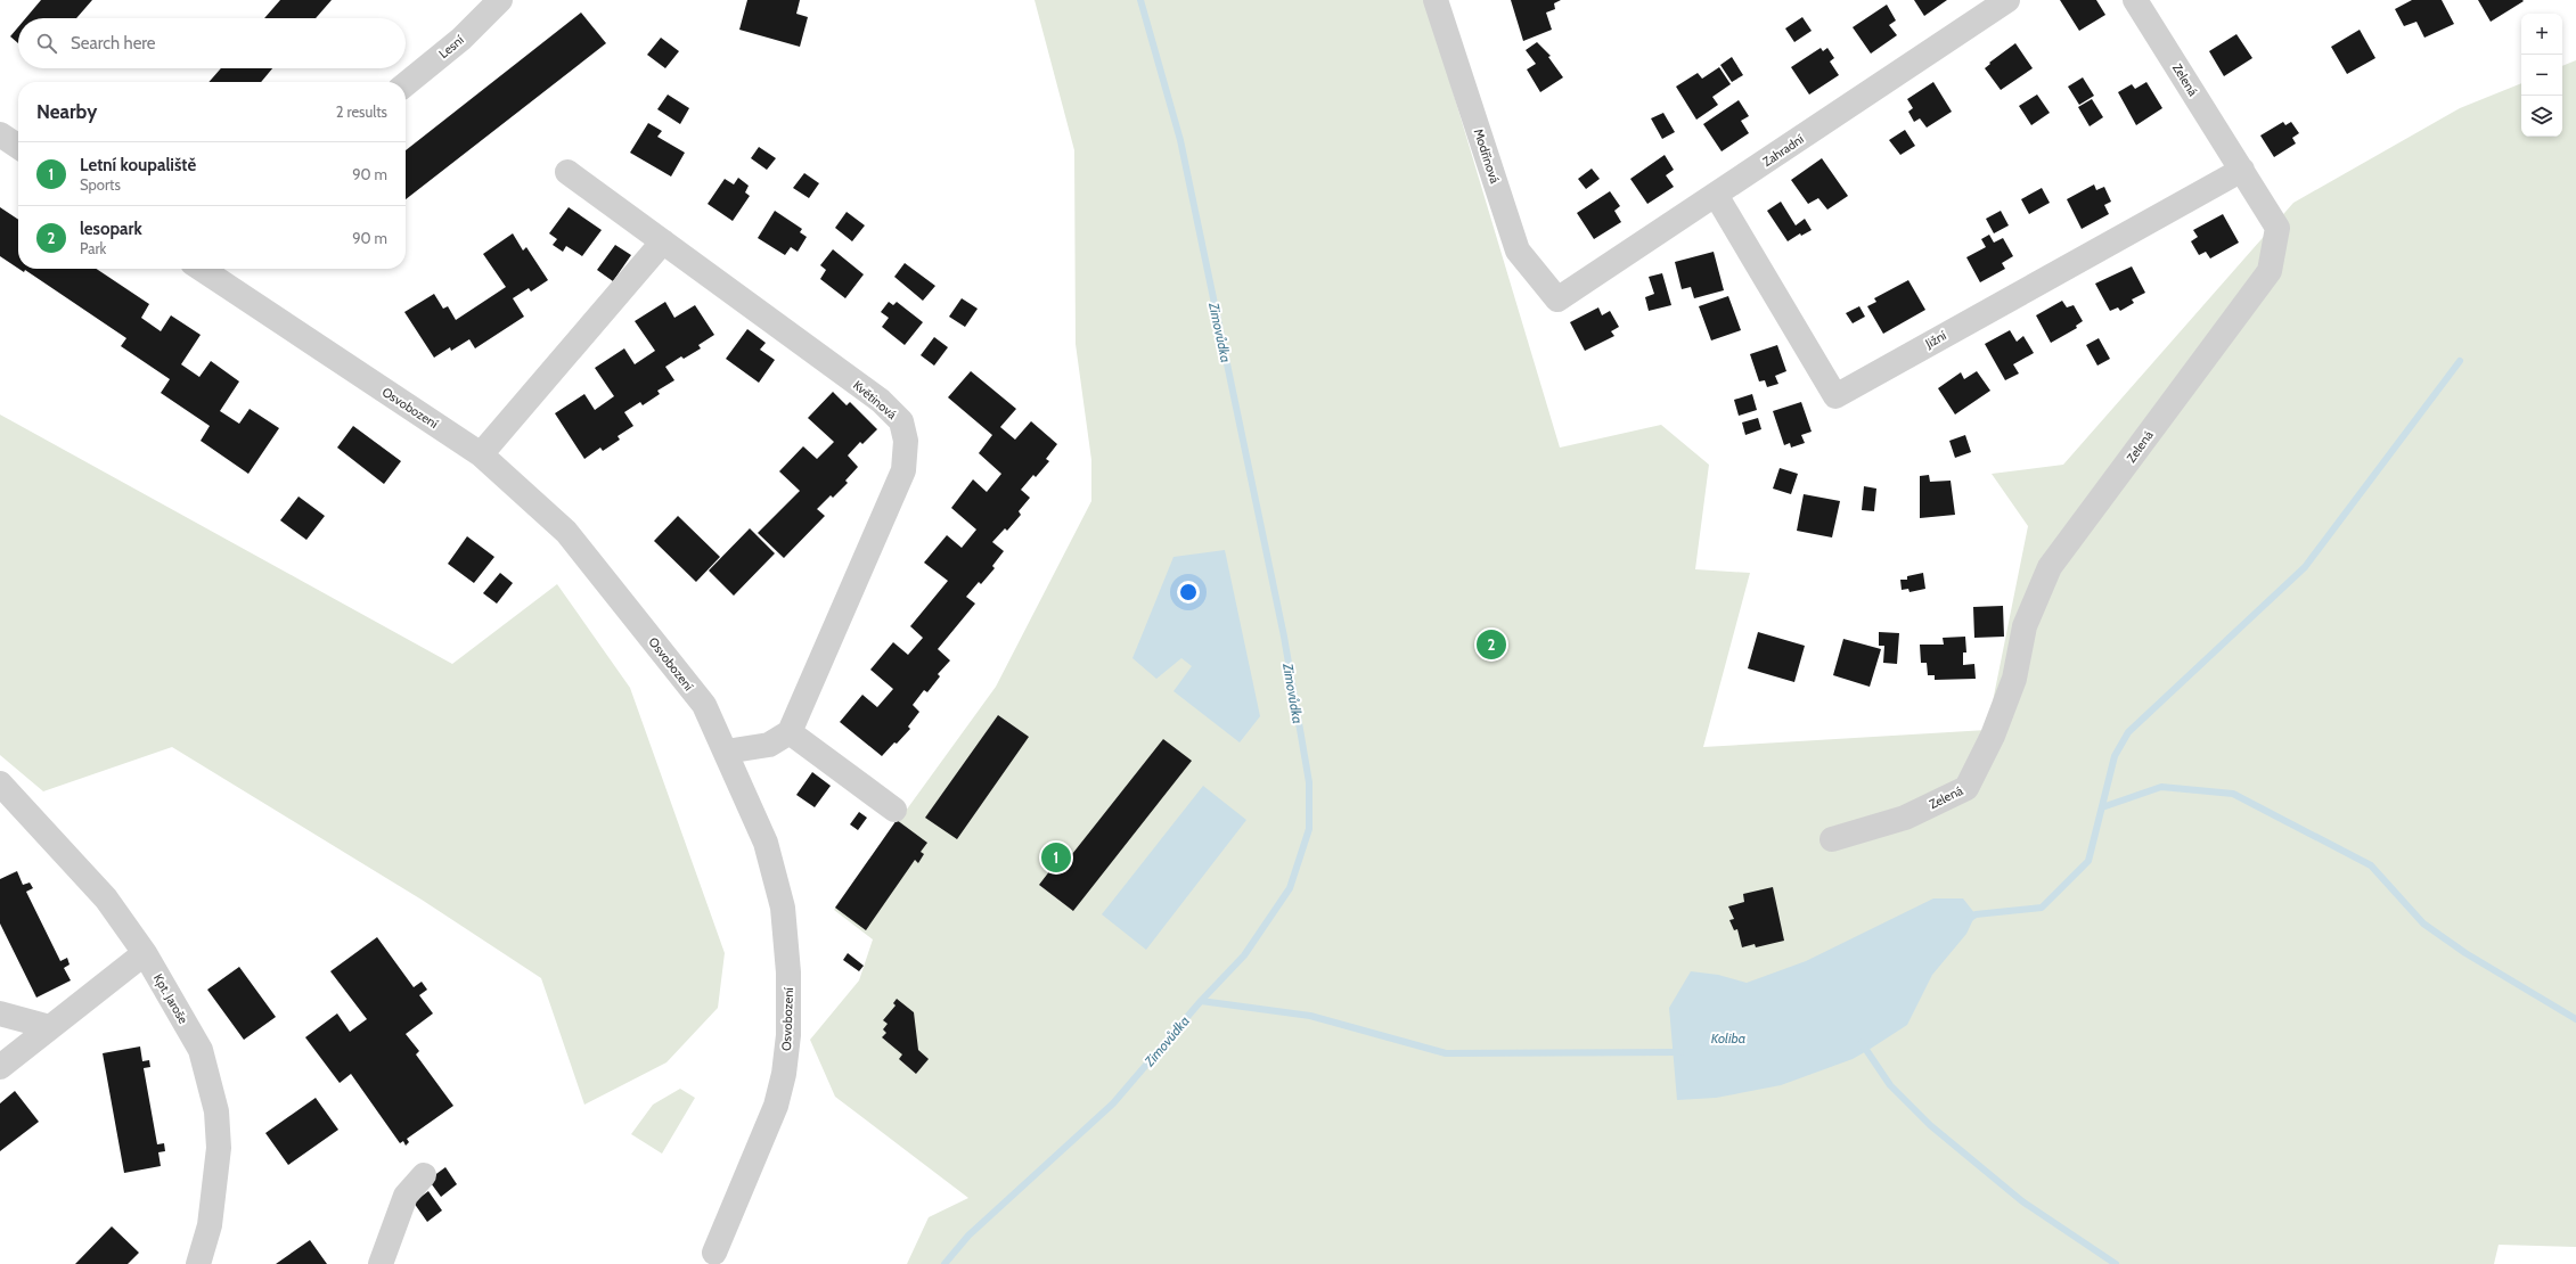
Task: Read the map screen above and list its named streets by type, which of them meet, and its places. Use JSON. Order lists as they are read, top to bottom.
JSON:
{
  "streets": {
    "street": [
      "Lesní",
      "Zelená",
      "Zahradní",
      "Modřínová",
      "Jižní",
      "Květinová",
      "Osvobození",
      "Kpt. Jaroše"
    ]
  },
  "crossings": [
    ["Zelená", "Jižní"],
    ["Zahradní", "Modřínová"],
    ["Zahradní", "Jižní"]
  ],
  "water": ["Zimovůdka", "Koliba"],
  "page": {
    "map_buttons": ["+", "−"],
    "search": "Search here",
    "heading": ["Nearby", "2 results"],
    "list": [
      {
        "mark": "1",
        "name": "Letní koupaliště",
        "note": "Sports",
        "value": "90 m"
      },
      {
        "mark": "2",
        "name": "lesopark",
        "note": "Park",
        "value": "90 m"
      }
    ],
    "pins": ["2", "1"]
  }
}
